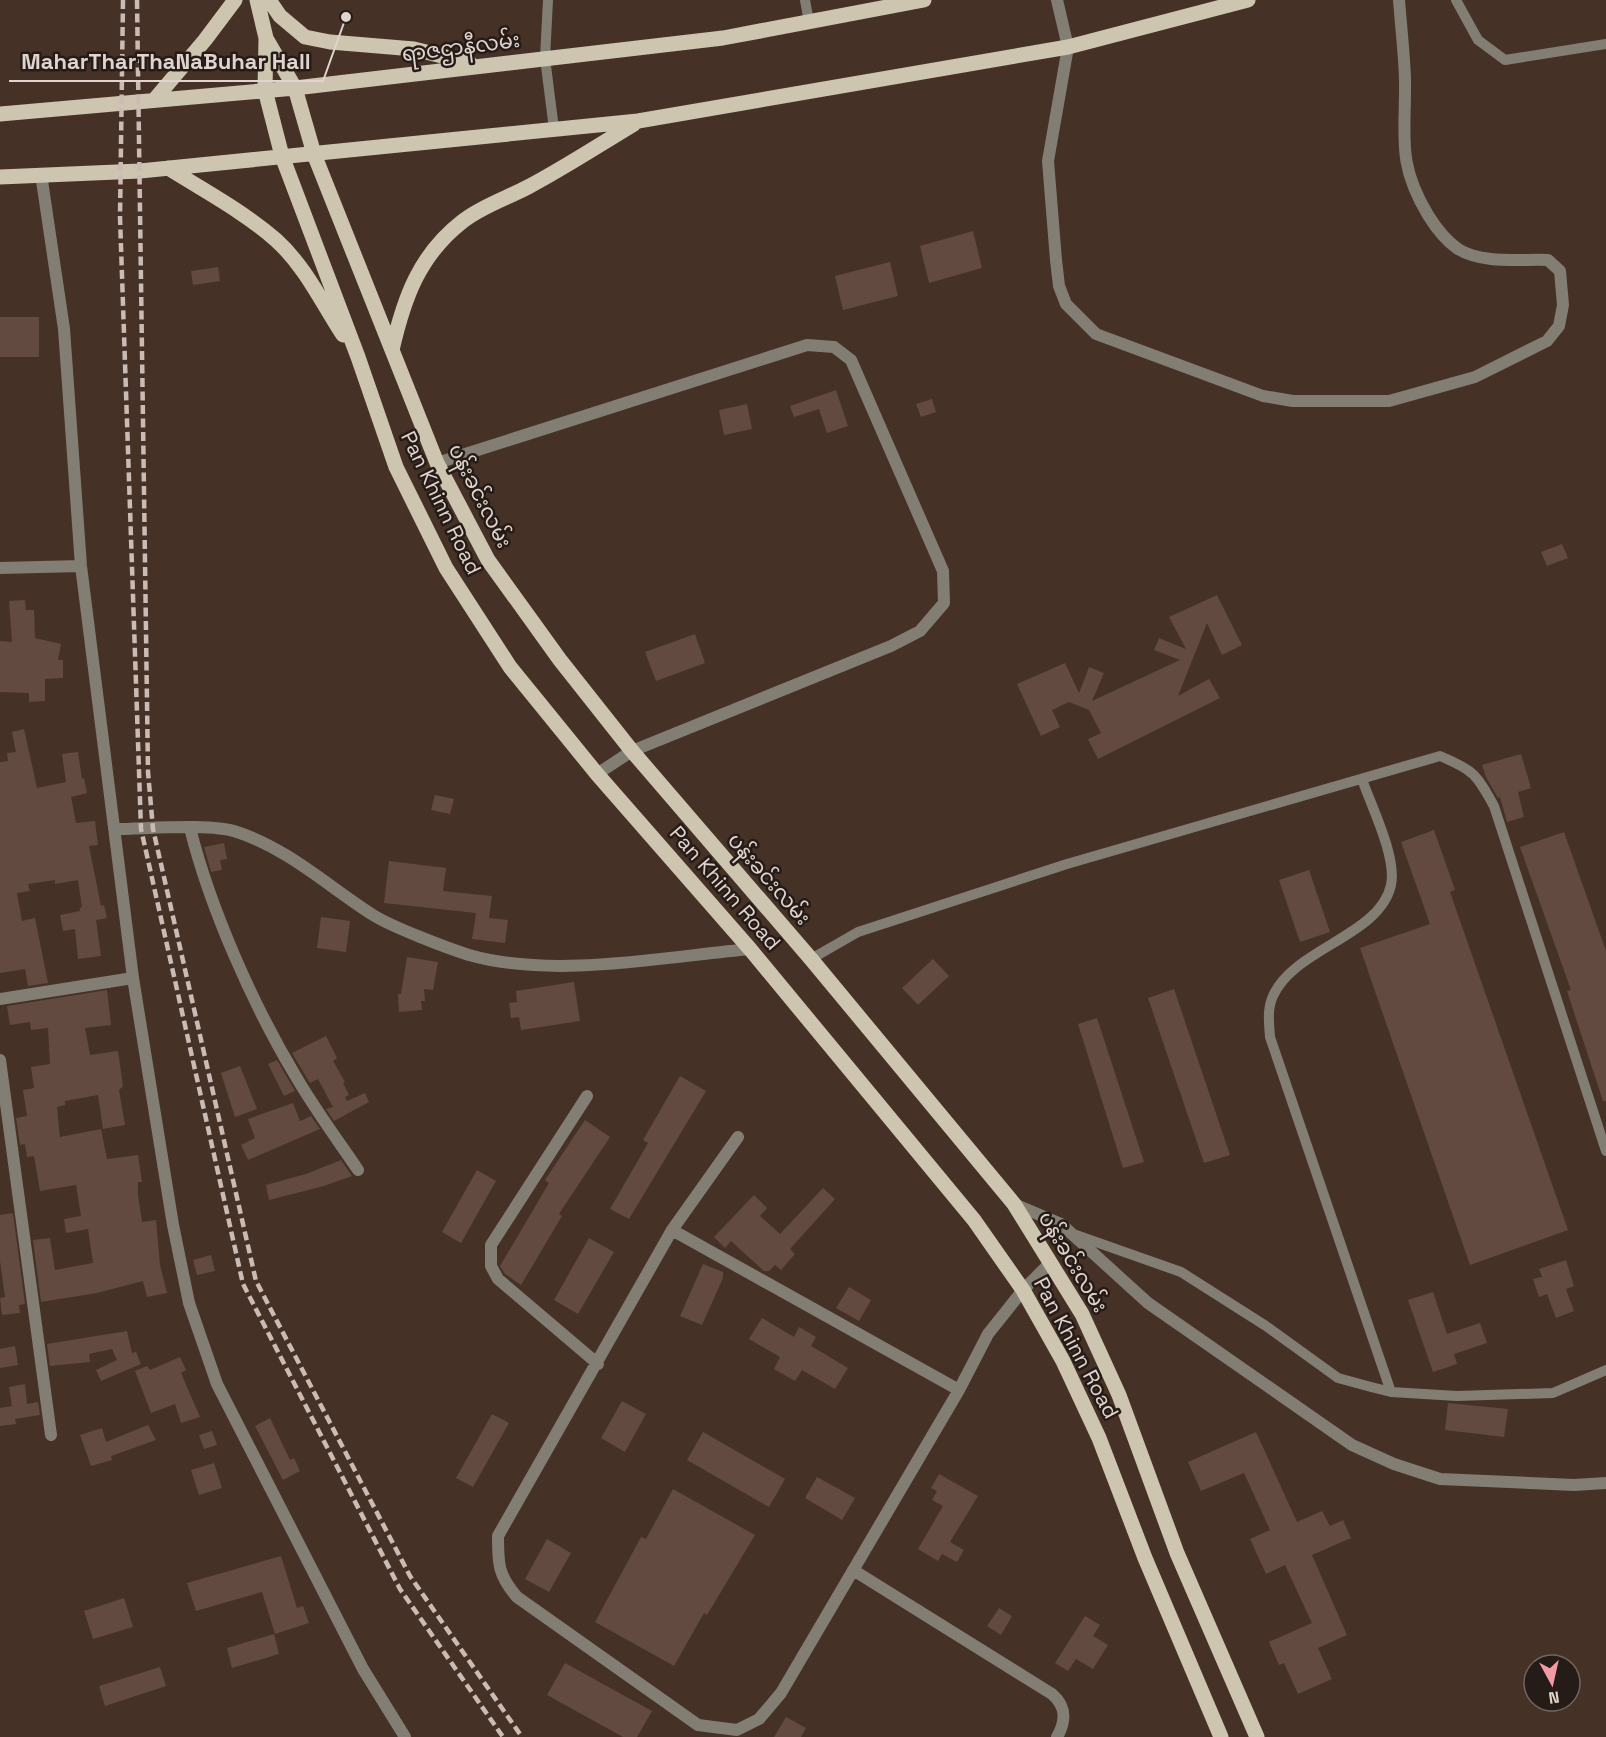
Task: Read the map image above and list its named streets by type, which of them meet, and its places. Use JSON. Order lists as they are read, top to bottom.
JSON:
{
  "streets": {
    "main road": ["ရာဇဌာနီလမ်း", "ပန်းခင်းလမ်း", "Pan Khinn Road"]
  },
  "crossings": [
    ["ရာဇဌာနီလမ်း", "ပန်းခင်းလမ်း"],
    ["ရာဇဌာနီလမ်း", "Pan Khinn Road"],
    ["ပန်းခင်းလမ်း", "Pan Khinn Road"]
  ],
  "places": ["MaharTharThaNaBuhar Hall"],
  "north": "bottom"
}
